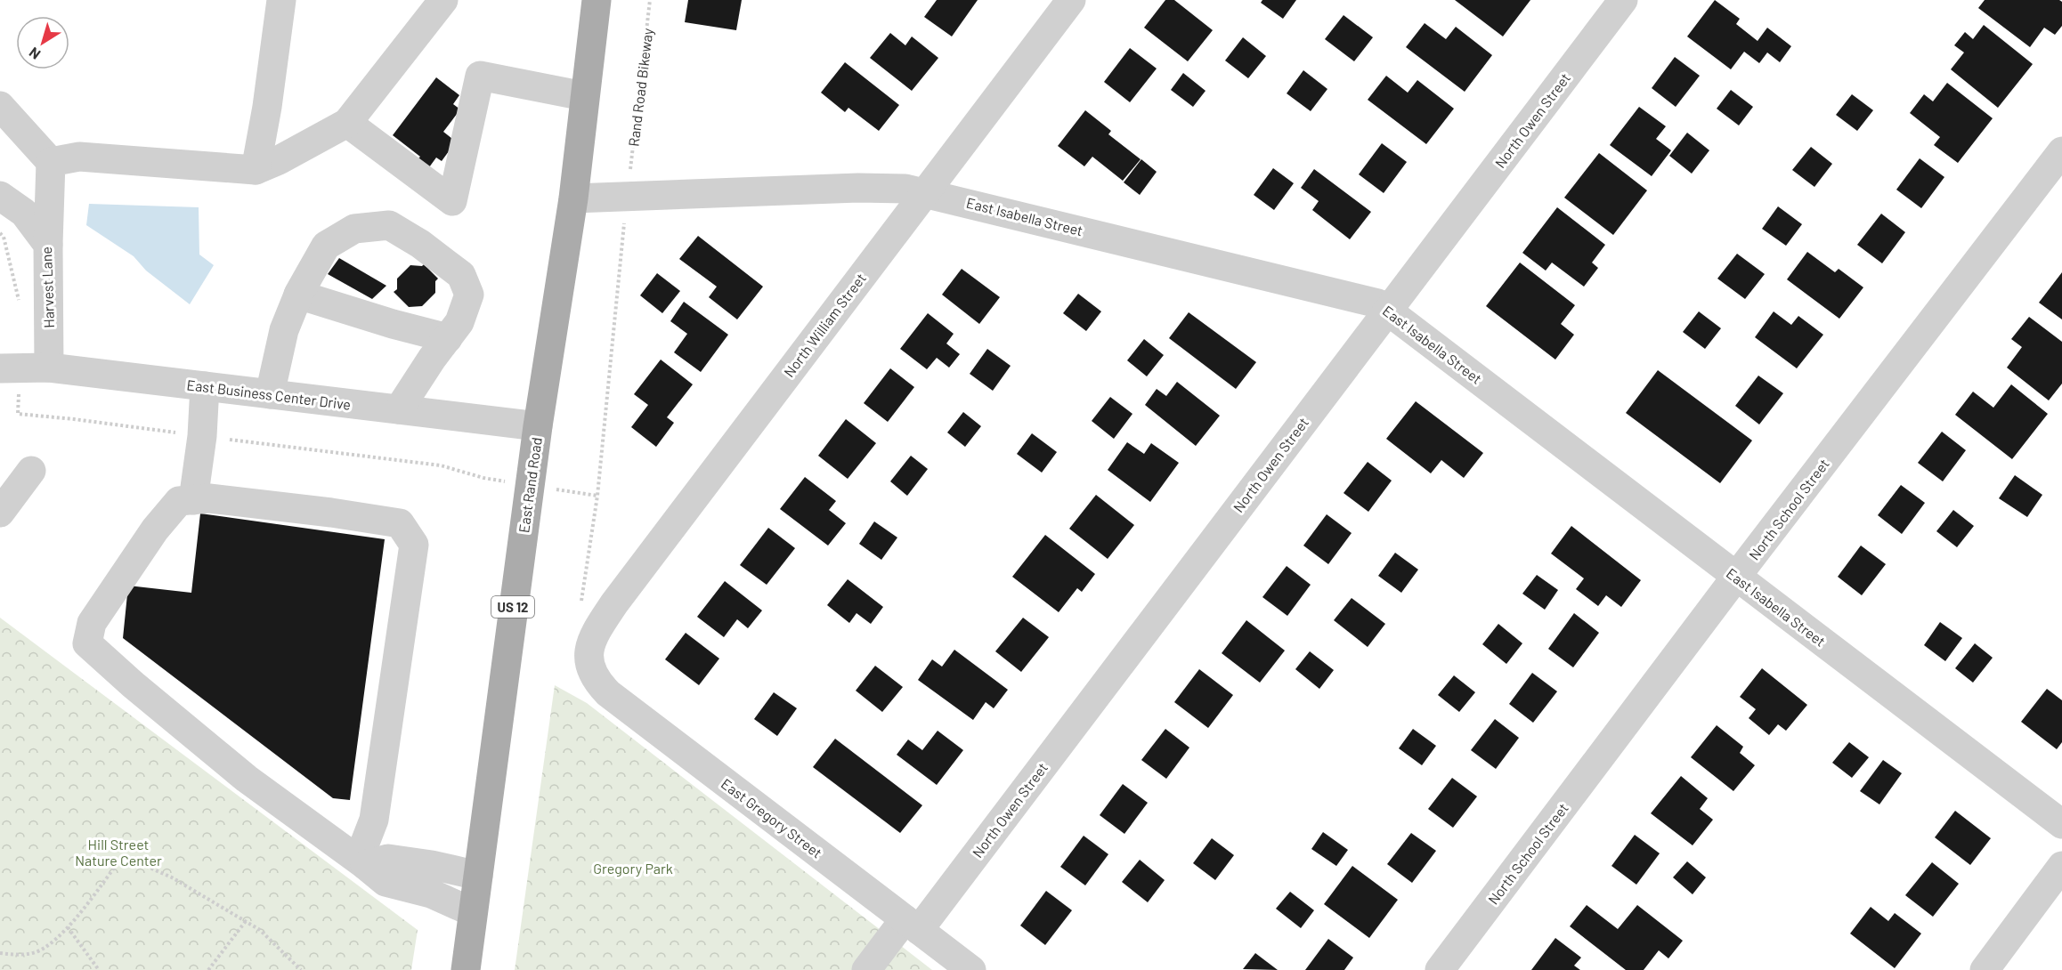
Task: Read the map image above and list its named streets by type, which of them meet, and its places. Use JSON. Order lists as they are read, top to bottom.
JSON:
{
  "streets": {
    "main road": ["East Rand Road", "US 12"],
    "street": [
      "North Owen Street",
      "East Isabella Street",
      "Harvest Lane",
      "North William Street",
      "East Business Center Drive",
      "North School Street",
      "East Gregory Street"
    ],
    "path": ["Rand Road Bikeway"]
  },
  "crossings": [
    ["North Owen Street", "East Isabella Street"],
    ["North Owen Street", "East Gregory Street"],
    ["East Isabella Street", "North William Street"],
    ["East Isabella Street", "East Rand Road"],
    ["East Isabella Street", "North School Street"],
    ["Harvest Lane", "East Business Center Drive"],
    ["North William Street", "East Gregory Street"],
    ["East Business Center Drive", "East Rand Road"]
  ],
  "parks": ["Hill Street Nature Center", "Gregory Park"],
  "north": "bottom left"
}
